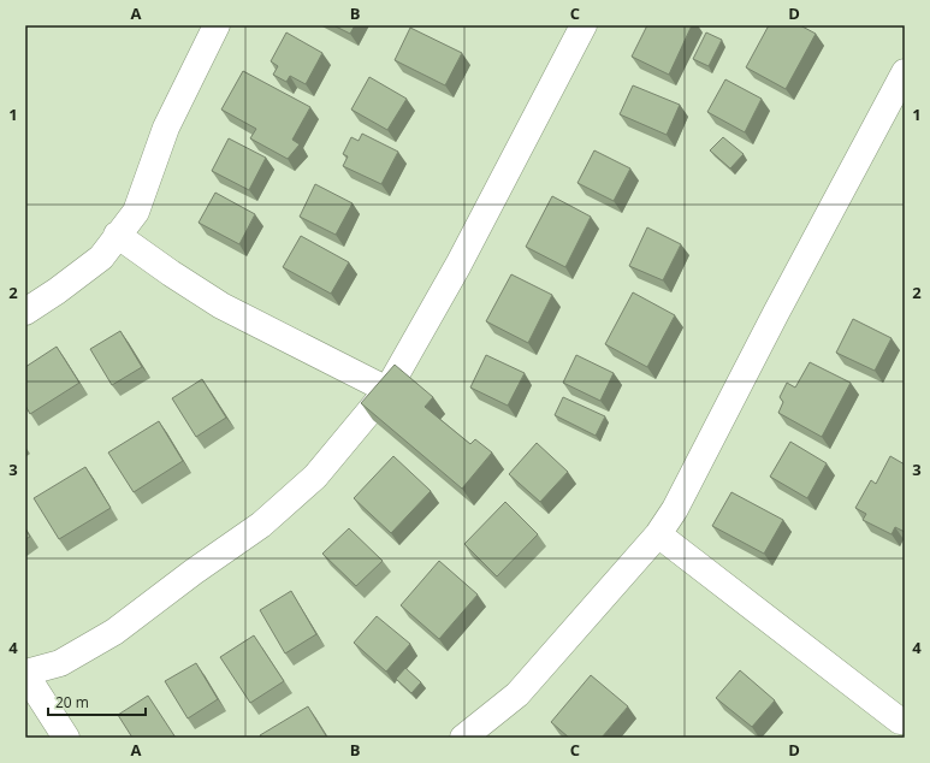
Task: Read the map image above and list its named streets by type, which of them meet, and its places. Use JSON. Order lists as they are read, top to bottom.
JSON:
{
  "scale_bar": "20 m",
  "grid": {
    "columns": [
      "A",
      "B",
      "C",
      "D"
    ],
    "rows": [
      "1",
      "2",
      "3",
      "4"
    ]
  }
}
